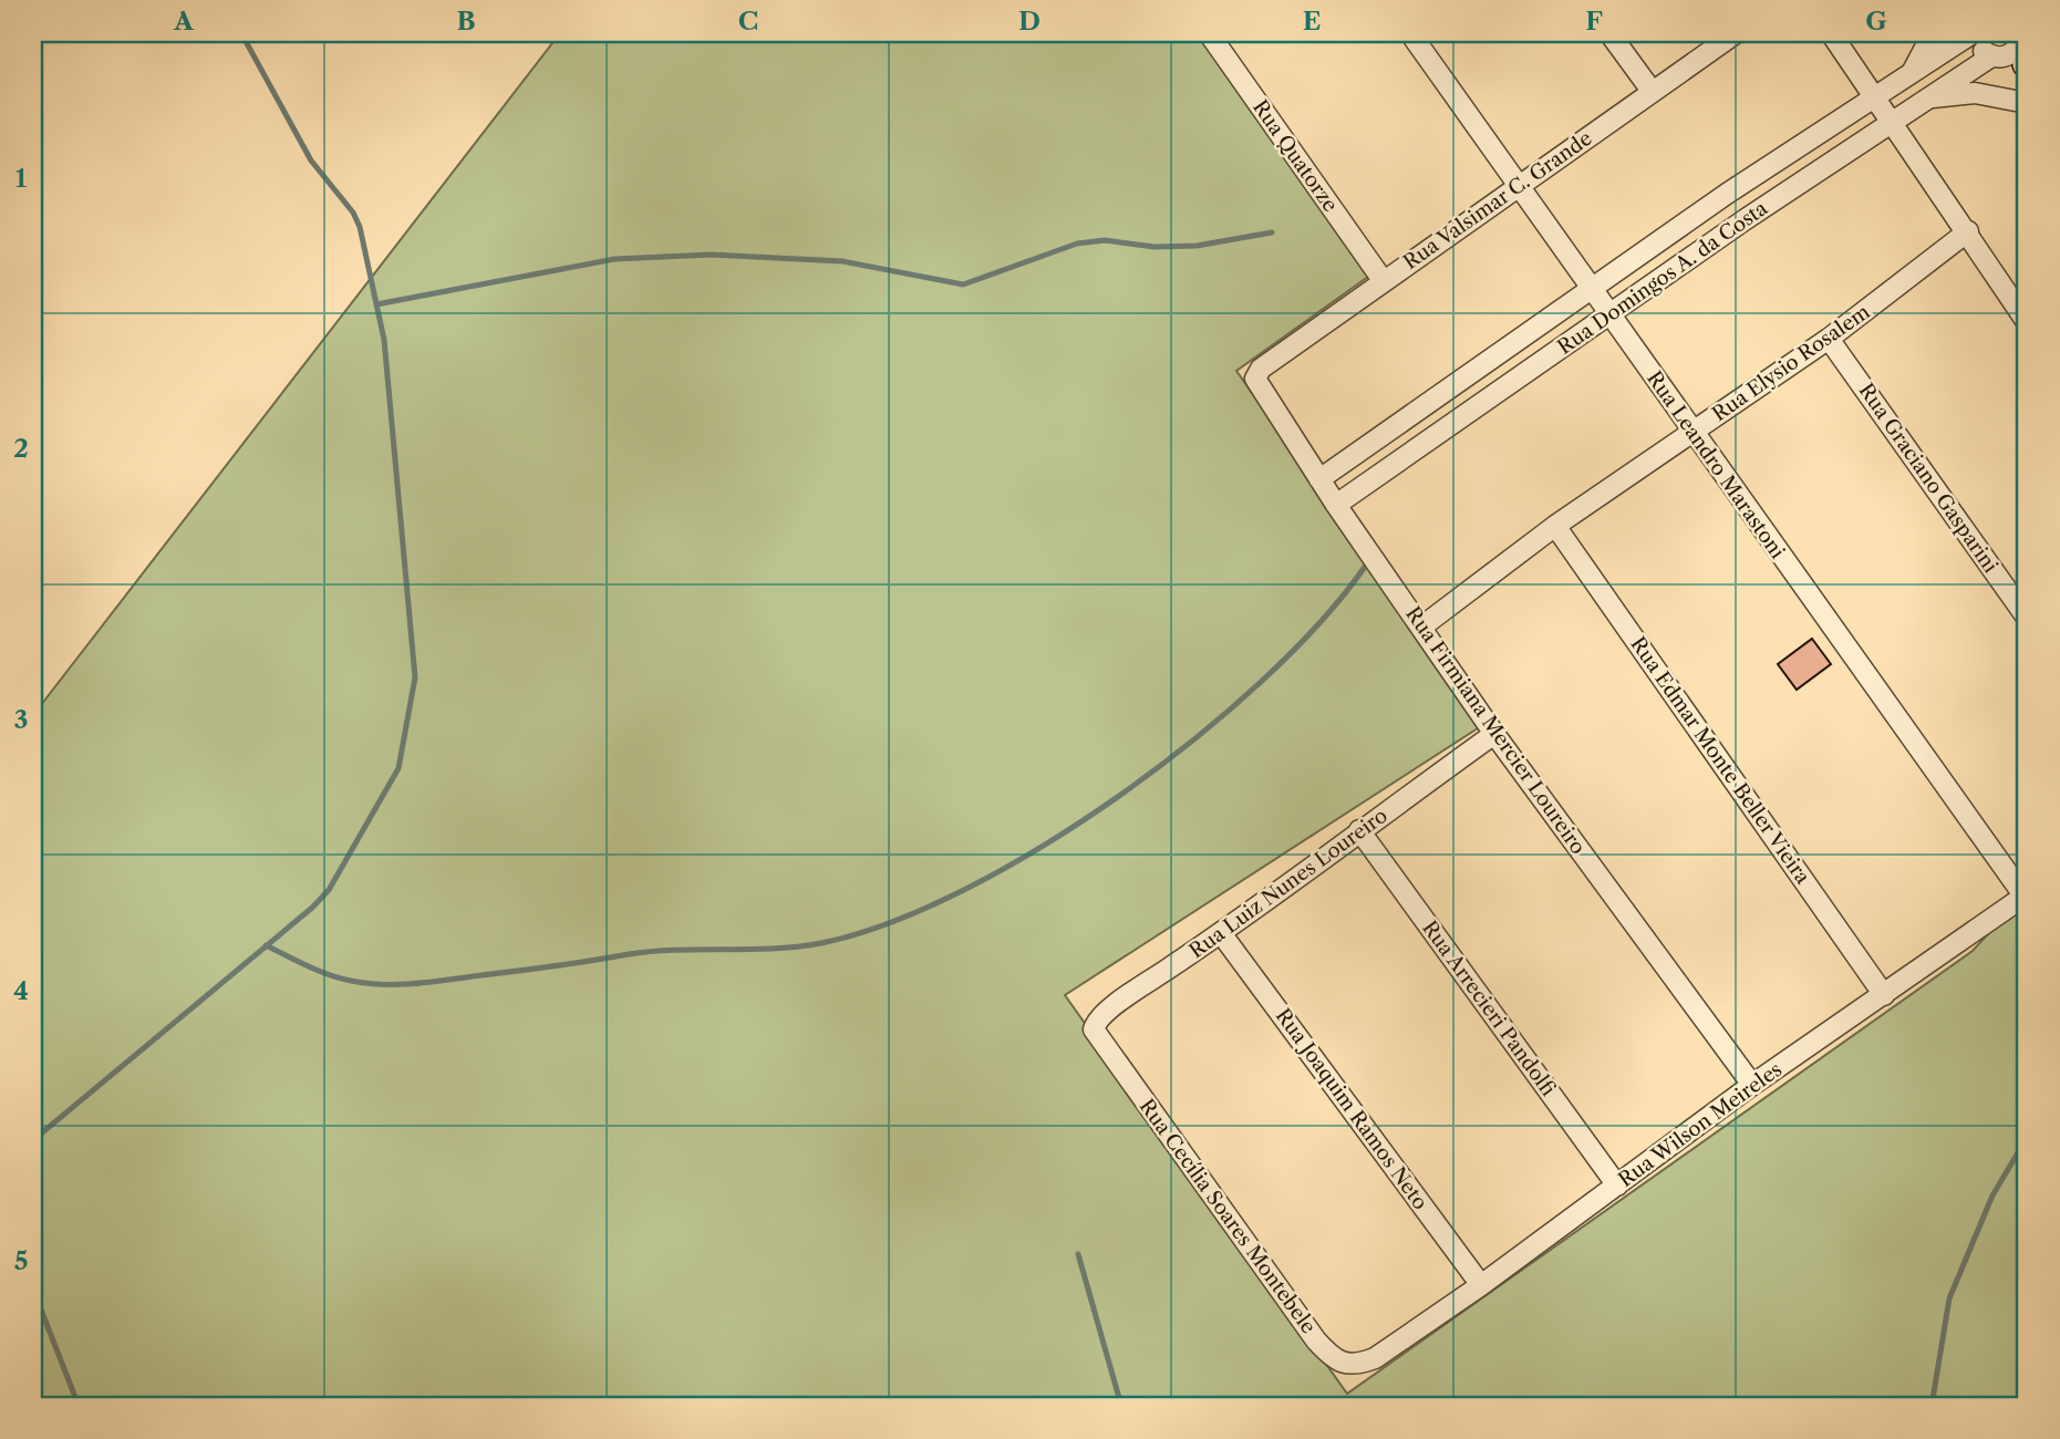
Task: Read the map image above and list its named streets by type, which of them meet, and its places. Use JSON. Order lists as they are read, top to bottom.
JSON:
{
  "streets": {
    "street": [
      "Rua Quatorze",
      "Rua Valsimar C. Grande",
      "Rua Domingos A. da Costa",
      "Rua Elysio Rosalem",
      "Rua Leandro Marastoni",
      "Rua Graciano Gasparini",
      "Rua Firmiana Mercier Loureiro",
      "Rua Edmar Monte Beller Vieira",
      "Rua Luiz Nunes Loureiro",
      "Rua Arrecieri Pandolfi",
      "Rua Joaquim Ramos Neto",
      "Rua Wilson Meireles",
      "Rua Cecília Soares Montebele"
    ]
  },
  "crossings": [
    ["Rua Quatorze", "Rua Valsimar C. Grande"],
    ["Rua Valsimar C. Grande", "Rua Leandro Marastoni"],
    ["Rua Valsimar C. Grande", "Rua Firmiana Mercier Loureiro"],
    ["Rua Domingos A. da Costa", "Rua Leandro Marastoni"],
    ["Rua Domingos A. da Costa", "Rua Firmiana Mercier Loureiro"],
    ["Rua Elysio Rosalem", "Rua Leandro Marastoni"],
    ["Rua Elysio Rosalem", "Rua Graciano Gasparini"],
    ["Rua Elysio Rosalem", "Rua Firmiana Mercier Loureiro"],
    ["Rua Elysio Rosalem", "Rua Edmar Monte Beller Vieira"],
    ["Rua Leandro Marastoni", "Rua Wilson Meireles"],
    ["Rua Firmiana Mercier Loureiro", "Rua Luiz Nunes Loureiro"],
    ["Rua Firmiana Mercier Loureiro", "Rua Wilson Meireles"],
    ["Rua Edmar Monte Beller Vieira", "Rua Wilson Meireles"],
    ["Rua Luiz Nunes Loureiro", "Rua Arrecieri Pandolfi"],
    ["Rua Luiz Nunes Loureiro", "Rua Joaquim Ramos Neto"],
    ["Rua Luiz Nunes Loureiro", "Rua Cecília Soares Montebele"],
    ["Rua Arrecieri Pandolfi", "Rua Wilson Meireles"],
    ["Rua Joaquim Ramos Neto", "Rua Wilson Meireles"],
    ["Rua Wilson Meireles", "Rua Cecília Soares Montebele"]
  ],
  "grid": {
    "columns": [
      "A",
      "B",
      "C",
      "D",
      "E",
      "F",
      "G"
    ],
    "rows": [
      "1",
      "2",
      "3",
      "4",
      "5"
    ]
  }
}
